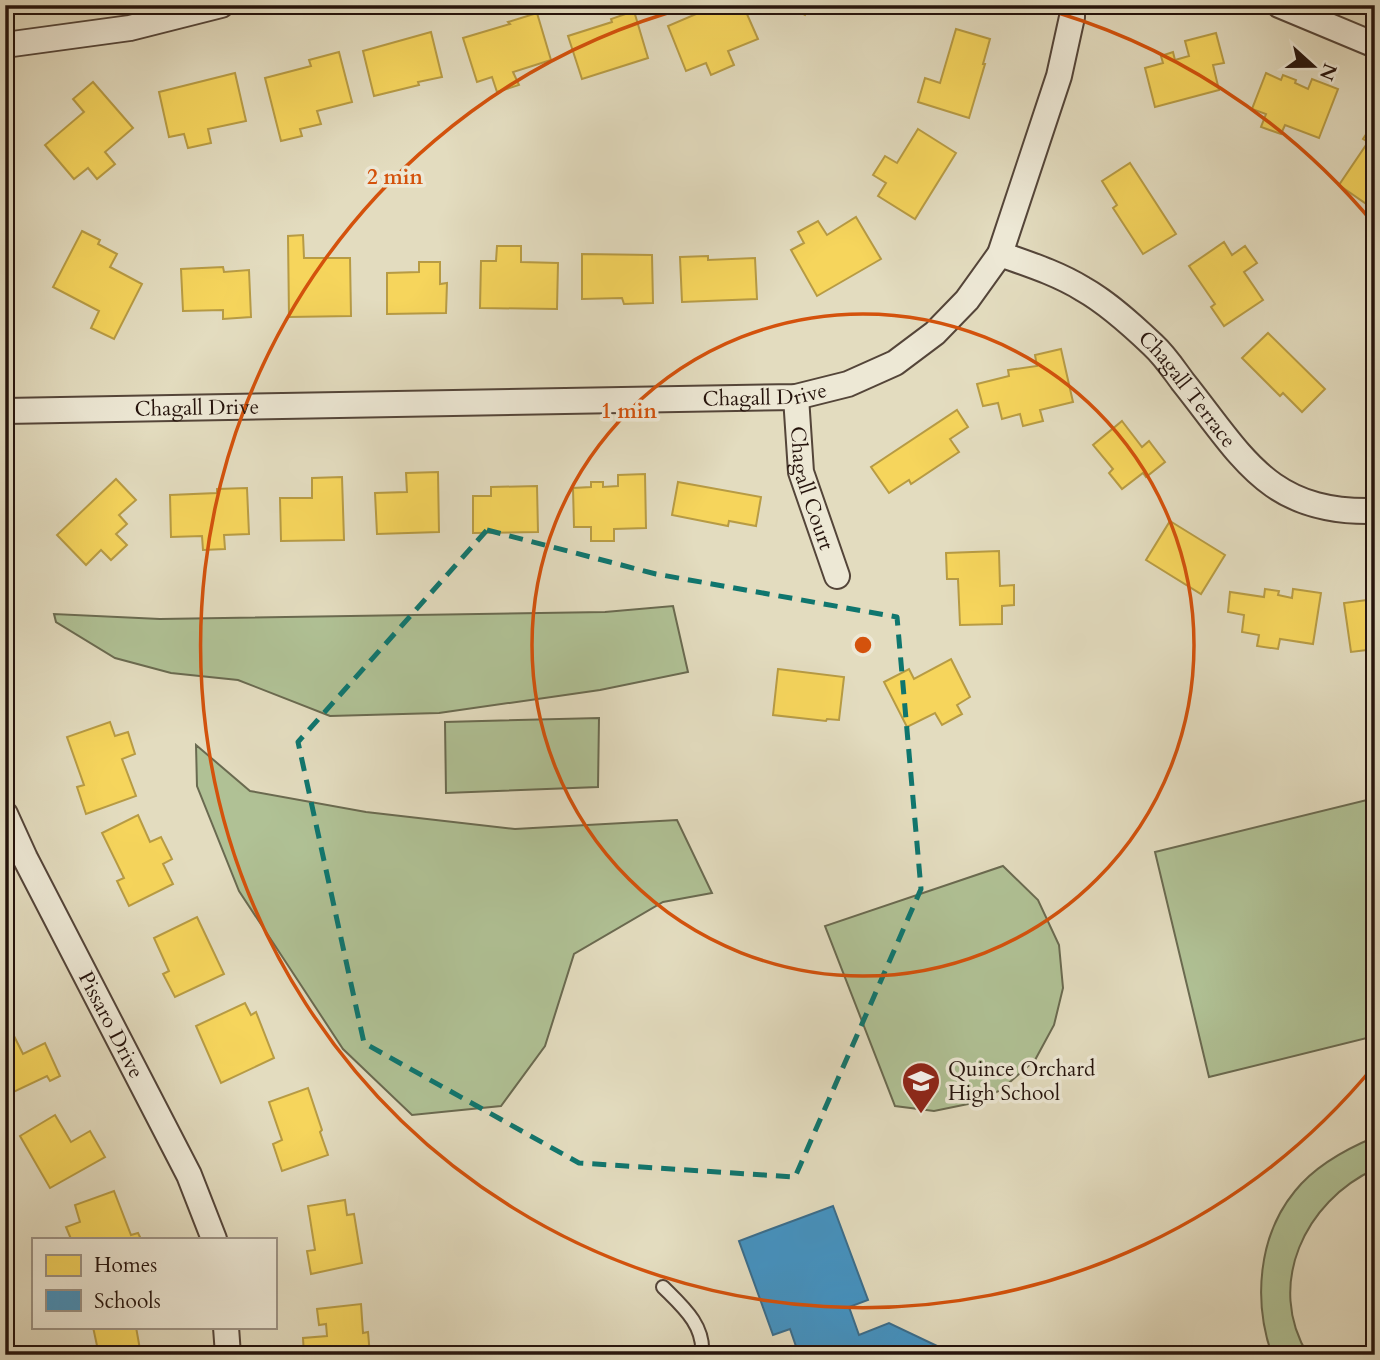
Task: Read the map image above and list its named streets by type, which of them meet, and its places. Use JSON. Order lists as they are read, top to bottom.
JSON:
{
  "streets": {
    "street": [
      "Chagall Terrace",
      "Chagall Drive",
      "Chagall Court",
      "Pissaro Drive"
    ]
  },
  "crossings": [
    ["Chagall Terrace", "Chagall Drive"],
    ["Chagall Drive", "Chagall Court"]
  ],
  "places": {
    "school or university": ["Quince Orchard High School"]
  },
  "legend": ["Homes", "Schools"],
  "north": "right",
  "rings": ["2 min", "1 min"]
}
